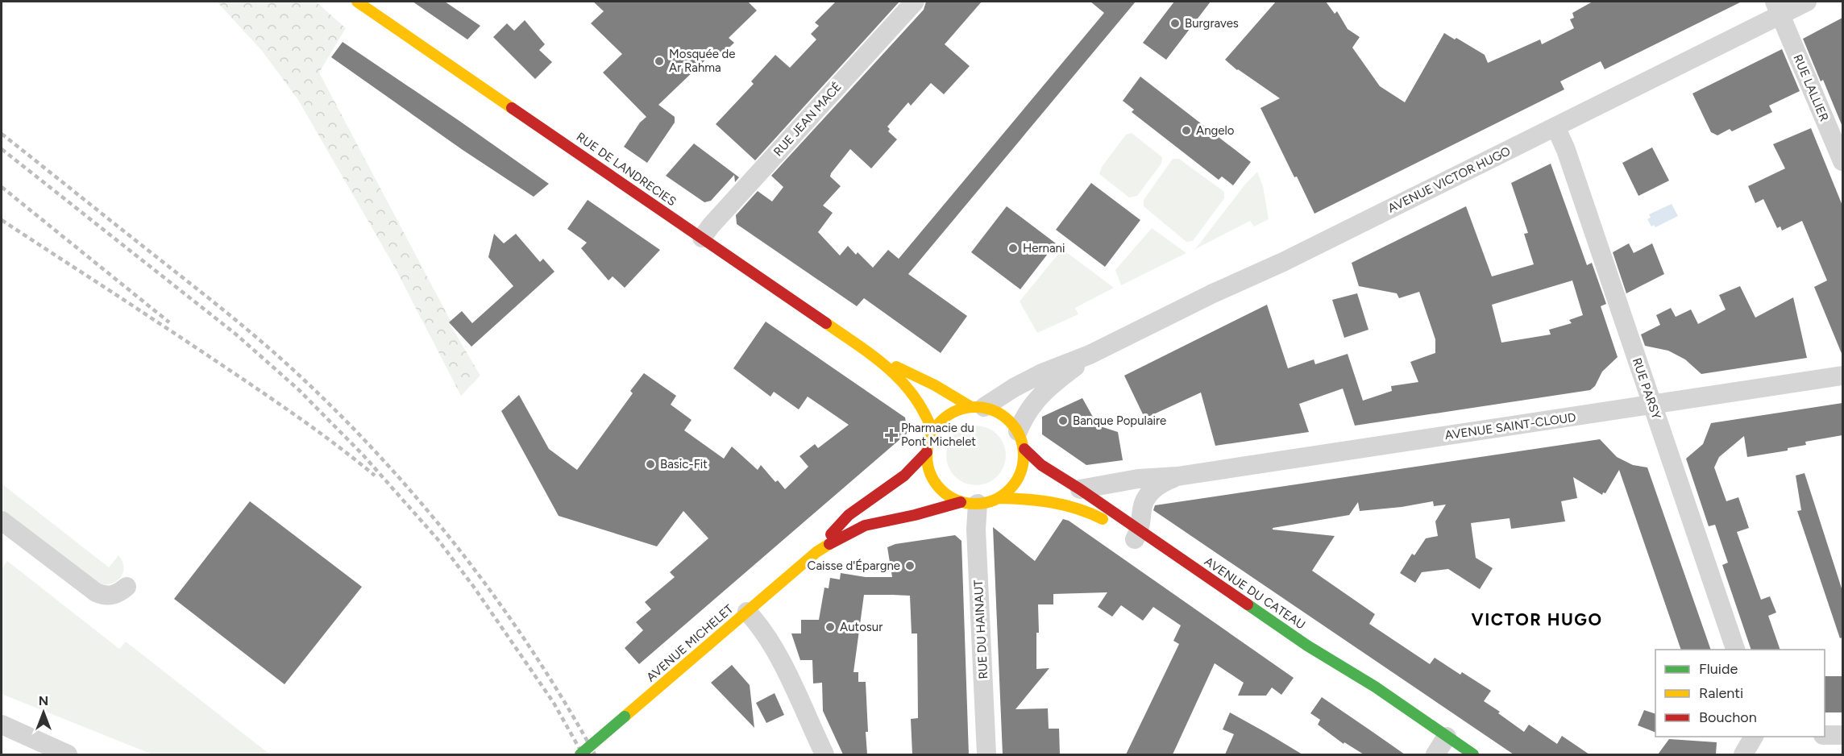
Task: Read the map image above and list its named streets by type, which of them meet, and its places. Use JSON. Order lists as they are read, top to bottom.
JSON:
{
  "streets": {
    "main road": ["RUE DE LANDRECIES", "AVENUE DU CATEAU", "AVENUE MICHELET"],
    "street": [
      "RUE LALLIER",
      "RUE JEAN MACÉ",
      "AVENUE VICTOR HUGO",
      "RUE PARSY",
      "AVENUE SAINT-CLOUD",
      "RUE DU HAINAUT"
    ]
  },
  "crossings": [
    ["RUE LALLIER", "AVENUE VICTOR HUGO"],
    ["RUE JEAN MACÉ", "RUE DE LANDRECIES"],
    ["RUE DE LANDRECIES", "AVENUE VICTOR HUGO"],
    ["RUE DE LANDRECIES", "AVENUE DU CATEAU"],
    ["RUE DE LANDRECIES", "RUE DU HAINAUT"],
    ["RUE DE LANDRECIES", "AVENUE MICHELET"],
    ["AVENUE VICTOR HUGO", "RUE PARSY"],
    ["AVENUE VICTOR HUGO", "AVENUE DU CATEAU"],
    ["AVENUE VICTOR HUGO", "RUE DU HAINAUT"],
    ["AVENUE VICTOR HUGO", "AVENUE MICHELET"],
    ["RUE PARSY", "AVENUE SAINT-CLOUD"],
    ["AVENUE SAINT-CLOUD", "AVENUE DU CATEAU"],
    ["AVENUE DU CATEAU", "RUE DU HAINAUT"],
    ["AVENUE DU CATEAU", "AVENUE MICHELET"],
    ["RUE DU HAINAUT", "AVENUE MICHELET"]
  ],
  "districts": ["VICTOR HUGO"],
  "places": {
    "other": [
      "Burgraves",
      "Mosquée de Ar Rahma",
      "Angelo",
      "Hernani",
      "Banque Populaire",
      "Basic-Fit",
      "Caisse d'Épargne",
      "Autosur"
    ],
    "health": ["Pharmacie du Pont Michelet"]
  },
  "legend": ["Fluide", "Ralenti", "Bouchon"],
  "north": "top"
}
